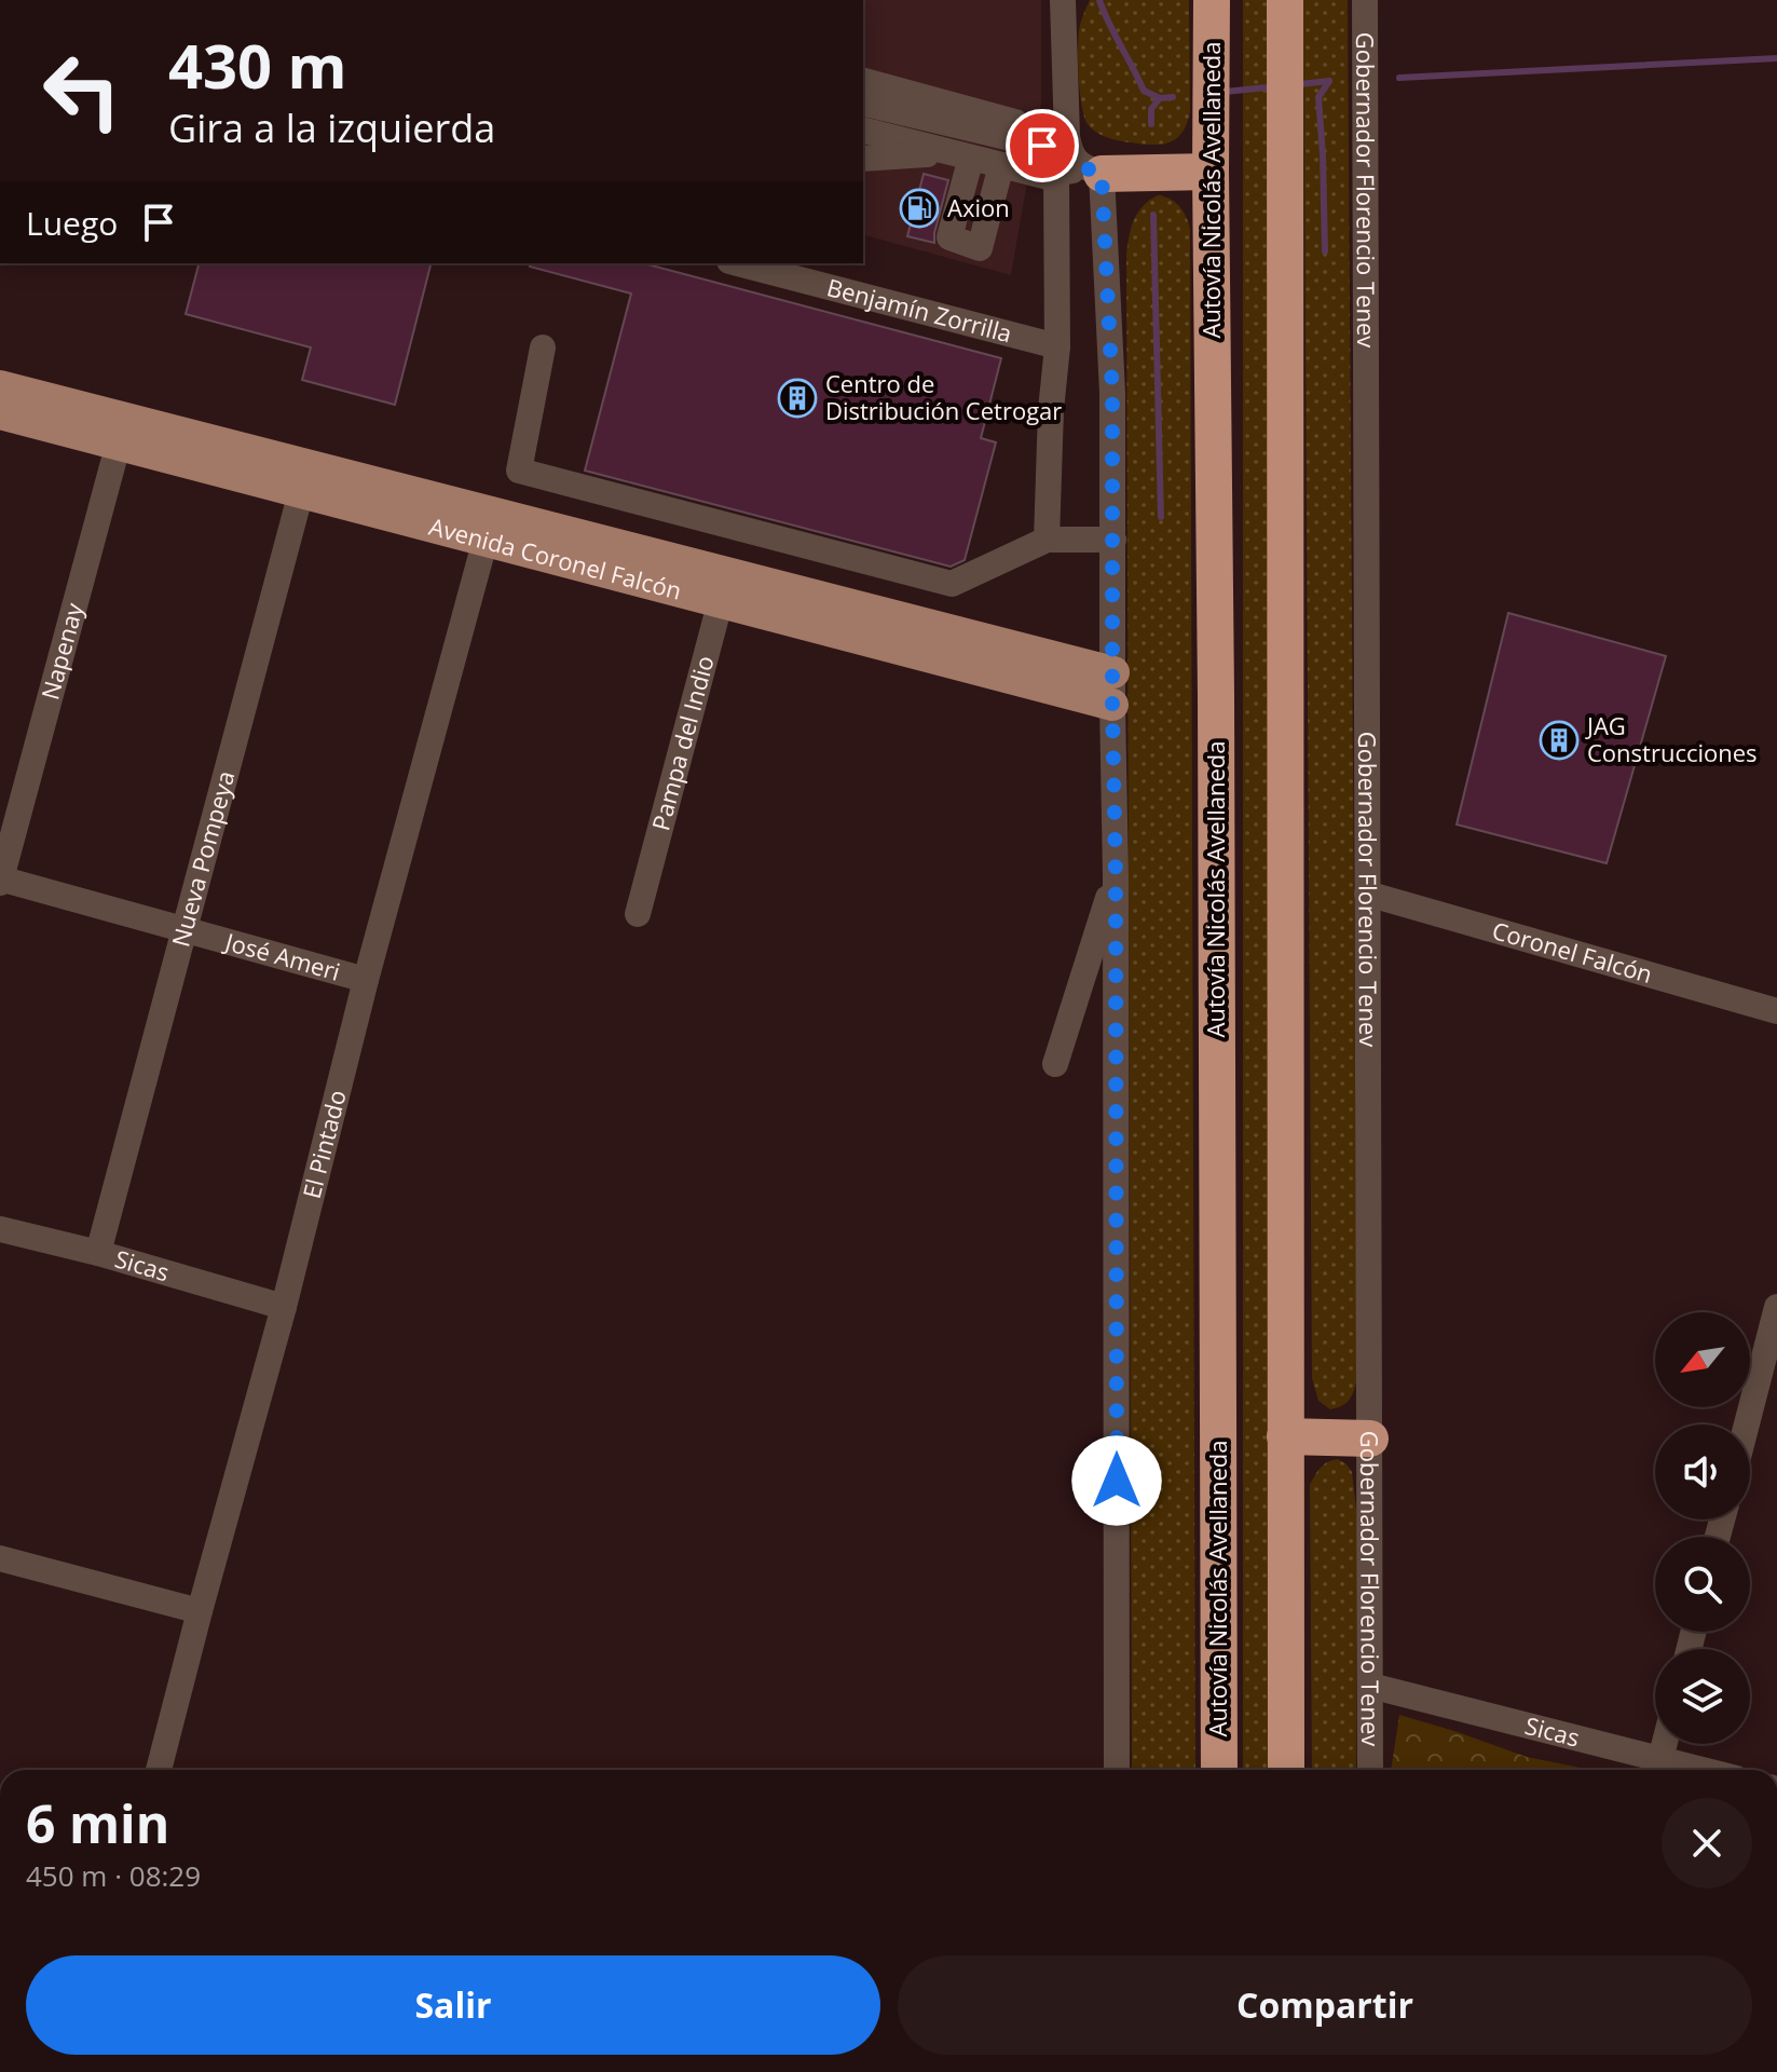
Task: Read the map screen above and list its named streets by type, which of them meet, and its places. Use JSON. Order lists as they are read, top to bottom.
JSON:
{
  "streets": {
    "highway": ["Autovía Nicolás Avellaneda"],
    "main road": ["Avenida Coronel Falcón"],
    "street": [
      "Gobernador Florencio Tenev",
      "Benjamín Zorrilla",
      "Napenay",
      "Pampa del Indio",
      "Nueva Pompeya",
      "Coronel Falcón",
      "José Ameri",
      "El Pintado",
      "Sicas"
    ]
  },
  "crossings": [
    ["Gobernador Florencio Tenev", "Coronel Falcón"],
    ["Gobernador Florencio Tenev", "Sicas"],
    ["Avenida Coronel Falcón", "Napenay"],
    ["Avenida Coronel Falcón", "Pampa del Indio"],
    ["Avenida Coronel Falcón", "Nueva Pompeya"],
    ["Avenida Coronel Falcón", "El Pintado"],
    ["Napenay", "José Ameri"],
    ["Nueva Pompeya", "José Ameri"],
    ["Nueva Pompeya", "Sicas"],
    ["José Ameri", "El Pintado"],
    ["El Pintado", "Sicas"]
  ],
  "places": {
    "fuel station": ["Axion"],
    "building": ["Centro de Distribución Cetrogar", "JAG Construcciones"]
  },
  "north": "bottom left",
  "page": {
    "turn": ["430 m", "Gira a la izquierda"],
    "then": "Luego",
    "heading": ["6 min", "450 m · 08:29"],
    "buttons": ["Salir", "Compartir"]
  }
}
